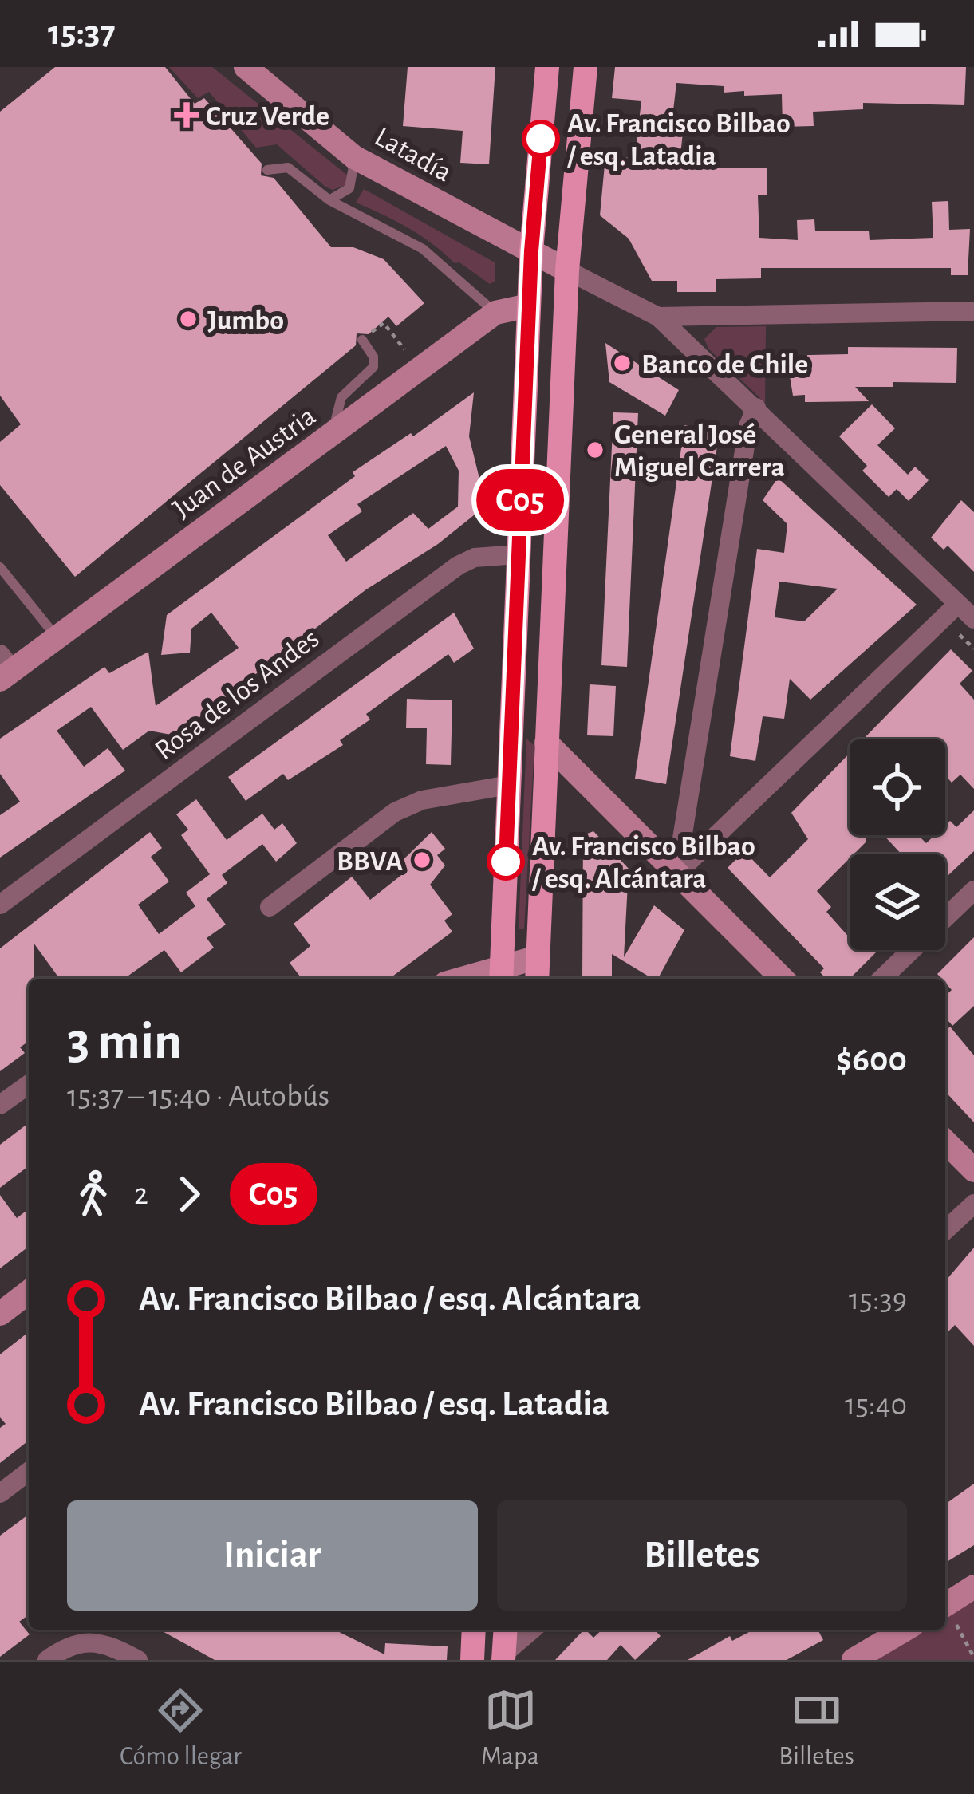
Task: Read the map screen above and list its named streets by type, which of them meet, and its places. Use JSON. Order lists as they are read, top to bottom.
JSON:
{
  "streets": {
    "street": ["Latadía", "Juan de Austria", "Rosa de los Andes"]
  },
  "places": {
    "health": ["Cruz Verde"],
    "other": [
      "Av. Francisco Bilbao / esq. Latadia",
      "Jumbo",
      "Banco de Chile",
      "General José Miguel Carrera",
      "BBVA",
      "Av. Francisco Bilbao / esq. Alcántara"
    ]
  },
  "lines": ["bus line C05"],
  "page": {
    "status": "15:37",
    "on_map": "C05",
    "heading": ["3 min", "15:37 – 15:40 · Autobús", "$600"],
    "legs": ["2", "C05"],
    "list": [
      {
        "name": "Av. Francisco Bilbao / esq. Alcántara",
        "value": "15:39"
      },
      {
        "name": "Av. Francisco Bilbao / esq. Latadia",
        "value": "15:40"
      }
    ],
    "buttons": ["Iniciar", "Billetes"],
    "tabs": ["Cómo llegar", "Mapa", "Billetes"]
  }
}
